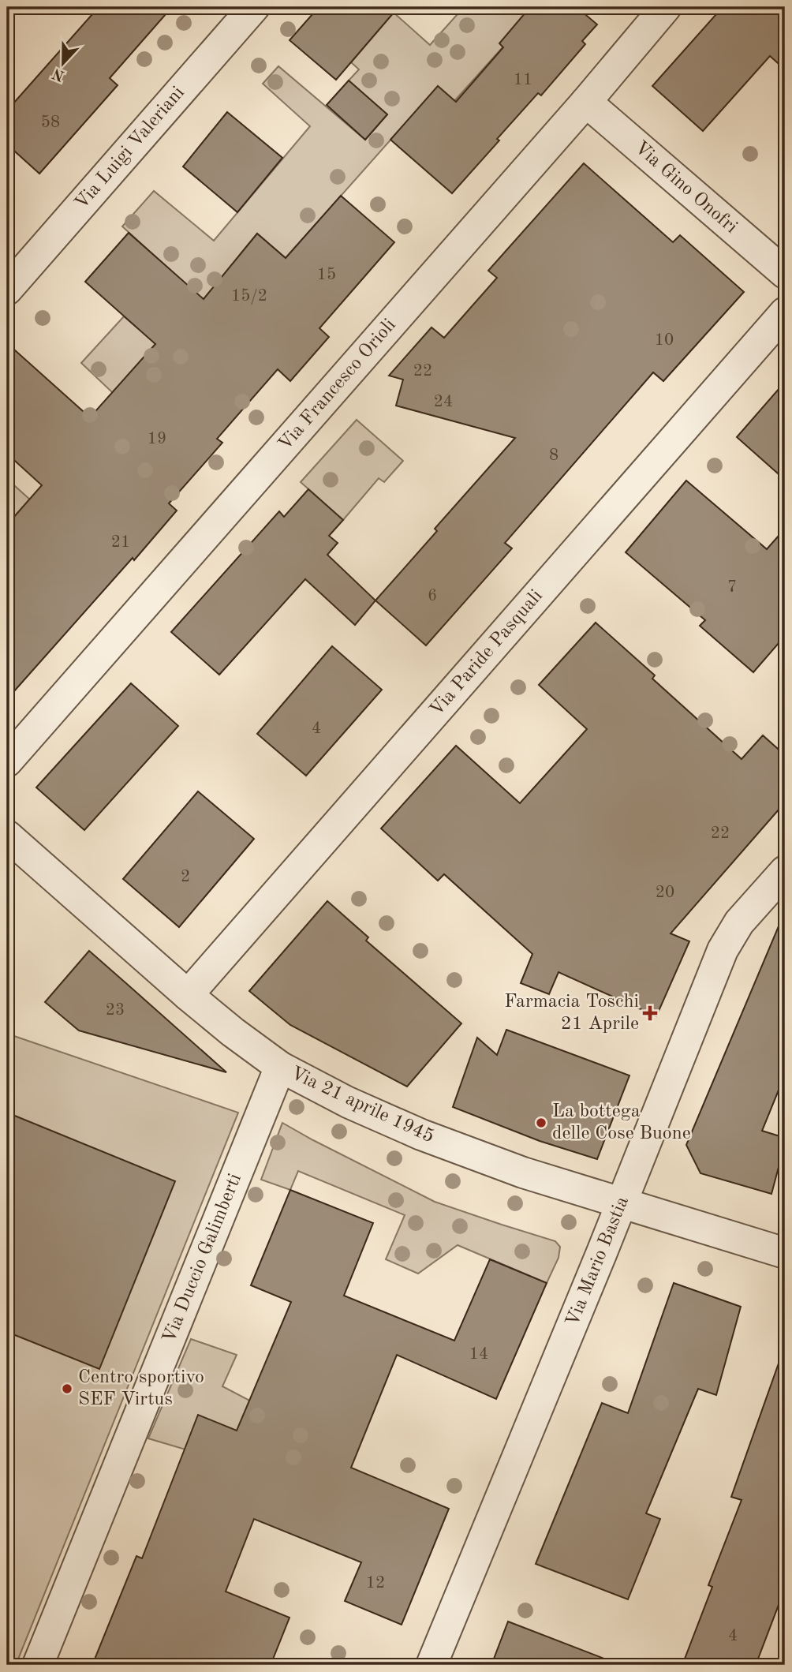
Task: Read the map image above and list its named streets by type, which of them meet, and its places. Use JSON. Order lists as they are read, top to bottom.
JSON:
{
  "streets": {
    "street": [
      "Via Luigi Valeriani",
      "Via Gino Onofri",
      "Via Francesco Orioli",
      "Via Paride Pasquali",
      "Via 21 aprile 1945",
      "Via Duccio Galimberti",
      "Via Mario Bastia"
    ]
  },
  "crossings": [
    ["Via Gino Onofri", "Via Francesco Orioli"],
    ["Via Paride Pasquali", "Via 21 aprile 1945"],
    ["Via 21 aprile 1945", "Via Duccio Galimberti"],
    ["Via 21 aprile 1945", "Via Mario Bastia"]
  ],
  "places": {
    "health": ["Farmacia Toschi 21 Aprile"],
    "other": ["La bottega delle Cose Buone", "Centro sportivo SEF Virtus"]
  },
  "house_numbers": [
    "11",
    "58",
    "15",
    "15/2",
    "10",
    "22",
    "24",
    "19",
    "8",
    "21",
    "7",
    "6",
    "4",
    "22",
    "2",
    "20",
    "23",
    "14",
    "12",
    "4"
  ],
  "north": "bottom"
}
